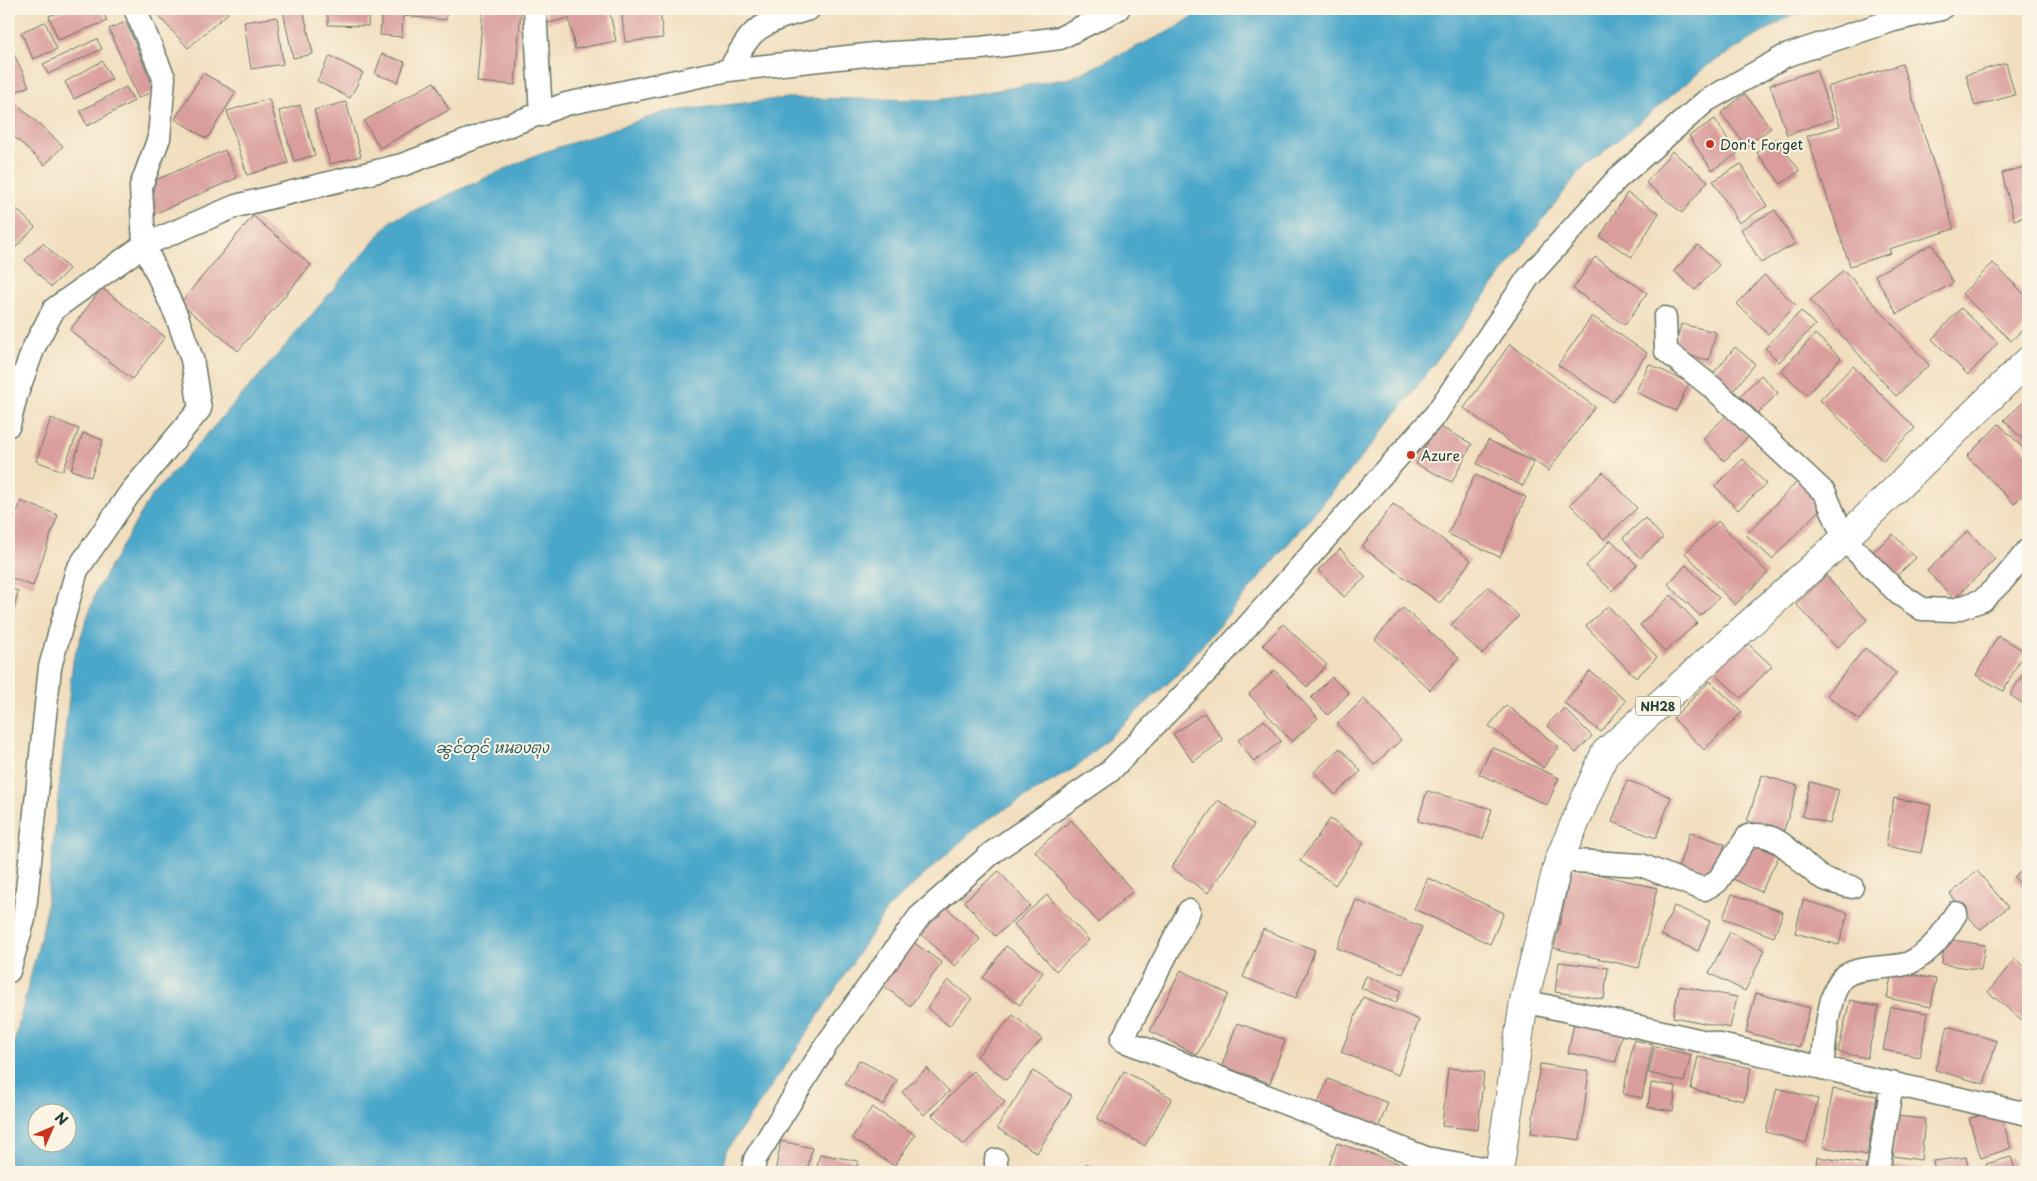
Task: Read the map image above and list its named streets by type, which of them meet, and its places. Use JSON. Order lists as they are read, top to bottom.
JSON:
{
  "streets": {
    "highway": ["NH28"]
  },
  "water": ["ၼွင်တုင် หนองตุง"],
  "places": ["Don't Forget", "Azure"],
  "north": "top right"
}
